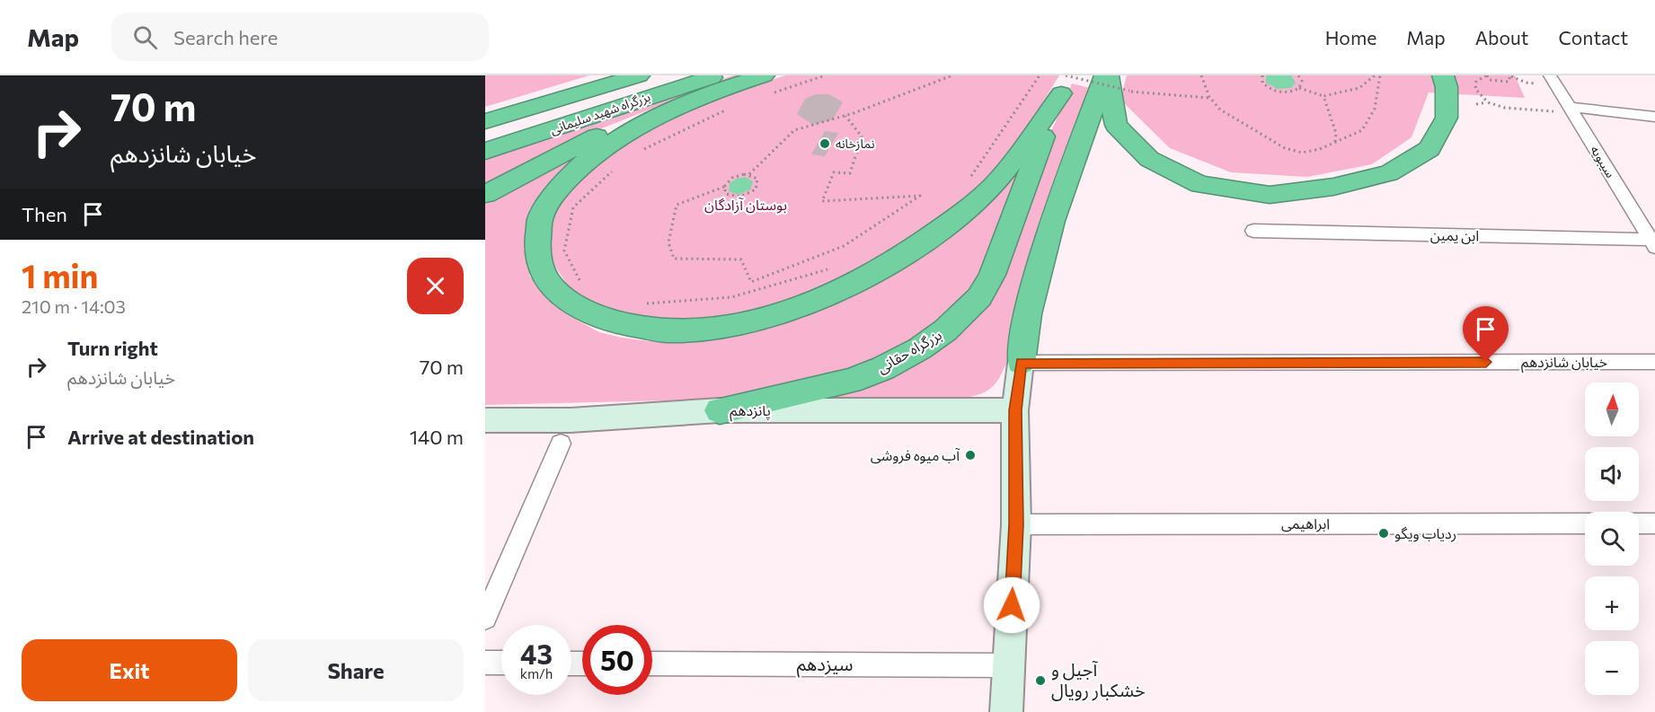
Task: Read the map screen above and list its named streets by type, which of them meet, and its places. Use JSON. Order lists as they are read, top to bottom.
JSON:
{
  "streets": {
    "highway": ["بزرگراه شهید سلیمانی", "بزرگراه حقانی"],
    "main road": ["پانزدهم"],
    "street": [
      "سیبویه",
      "ابن یمین",
      "خیابان شانزدهم",
      "ابراهیمی",
      "سیزدهم"
    ]
  },
  "crossings": [
    ["سیبویه", "ابن یمین"],
    ["بزرگراه حقانی", "پانزدهم"]
  ],
  "parks": ["بوستان آزادگان"],
  "places": [
    "نمازخانه",
    "آب میوه فروشی",
    "ردیاب ویگو",
    "آجیل و خشکبار رویال"
  ],
  "north": "top",
  "page": {
    "header": "Map",
    "search": "Search here",
    "nav": [
      "Home",
      "Map",
      "About",
      "Contact"
    ],
    "turn": ["70 m", "خیابان شانزدهم"],
    "then": "Then",
    "heading": ["1 min", "210 m · 14:03"],
    "list": [
      {
        "name": "Turn right",
        "note": "خیابان شانزدهم",
        "value": "70 m"
      },
      {
        "name": "Arrive at destination",
        "value": "140 m"
      }
    ],
    "map_buttons": ["+", "−"],
    "speed": "43 km/h",
    "limit": "50",
    "buttons": ["Exit", "Share"]
  }
}
